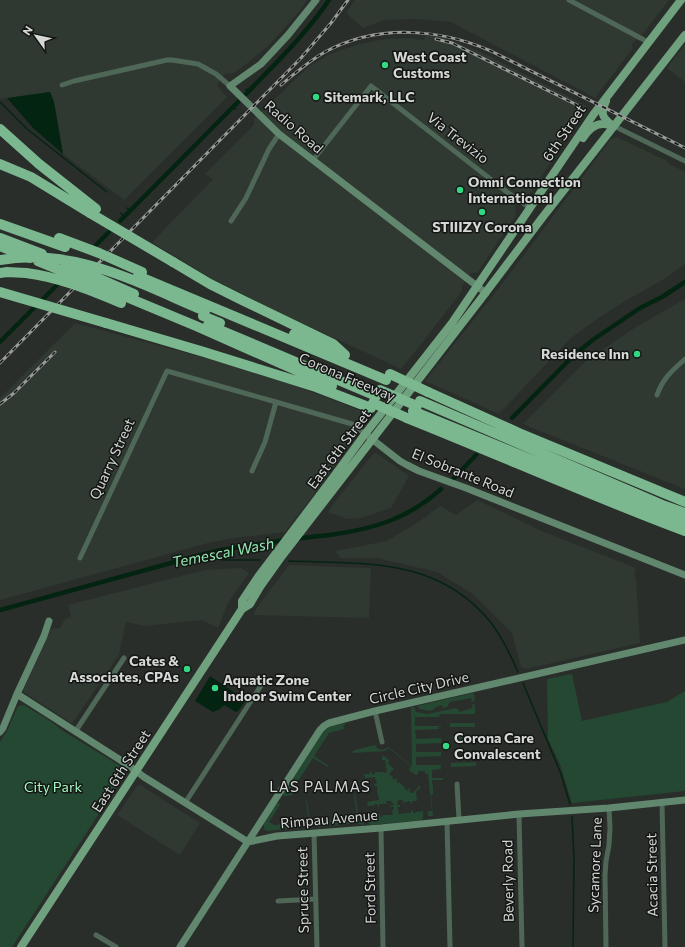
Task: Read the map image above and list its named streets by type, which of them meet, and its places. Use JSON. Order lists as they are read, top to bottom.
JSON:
{
  "streets": {
    "highway": ["Corona Freeway"],
    "main road": ["6th Street", "East 6th Street"],
    "street": [
      "Radio Road",
      "Via Trevizio",
      "Quarry Street",
      "El Sobrante Road",
      "Circle City Drive",
      "Rimpau Avenue",
      "Sycamore Lane",
      "Acacia Street",
      "Beverly Road",
      "Ford Street",
      "Spruce Street"
    ]
  },
  "crossings": [
    ["Radio Road", "6th Street"],
    ["Radio Road", "Via Trevizio"],
    ["Radio Road", "East 6th Street"],
    ["6th Street", "Via Trevizio"],
    ["6th Street", "East 6th Street"],
    ["East 6th Street", "El Sobrante Road"],
    ["Quarry Street", "El Sobrante Road"],
    ["Circle City Drive", "Rimpau Avenue"],
    ["Rimpau Avenue", "Sycamore Lane"],
    ["Rimpau Avenue", "Acacia Street"],
    ["Rimpau Avenue", "Beverly Road"],
    ["Rimpau Avenue", "Ford Street"],
    ["Rimpau Avenue", "Spruce Street"]
  ],
  "districts": ["LAS PALMAS"],
  "water": ["Temescal Wash"],
  "parks": ["City Park"],
  "places": [
    "West Coast Customs",
    "Sitemark, LLC",
    "Omni Connection International",
    "STIIIZY Corona",
    "Residence Inn",
    "Cates & Associates, CPAs",
    "Aquatic Zone Indoor Swim Center",
    "Corona Care Convalescent"
  ],
  "north": "top left"
}
